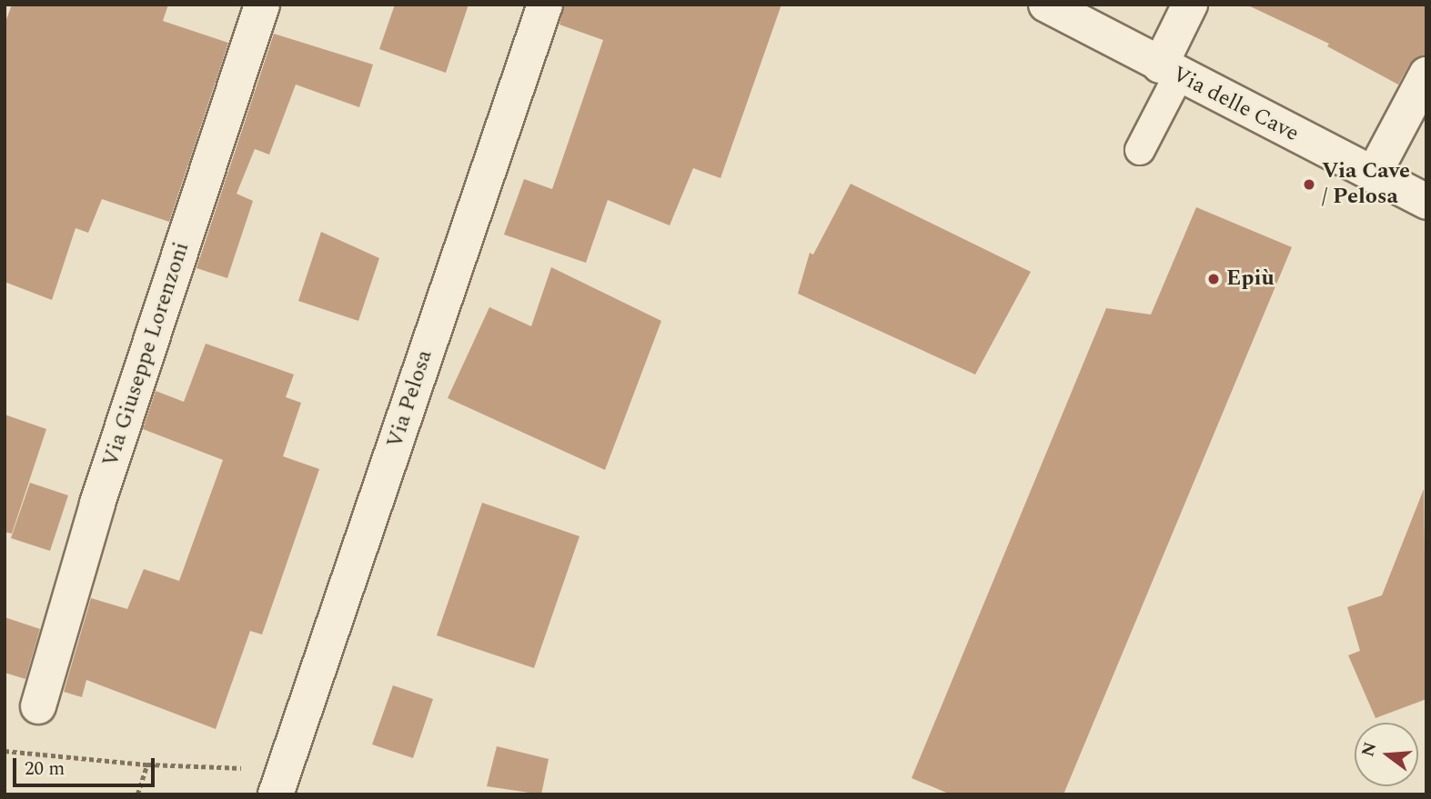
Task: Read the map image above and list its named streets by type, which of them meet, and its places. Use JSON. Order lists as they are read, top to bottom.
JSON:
{
  "streets": {
    "street": ["Via delle Cave", "Via Giuseppe Lorenzoni", "Via Pelosa"]
  },
  "places": ["Via Cave / Pelosa", "Epiù"],
  "scale_bar": "20 m",
  "north": "left"
}
